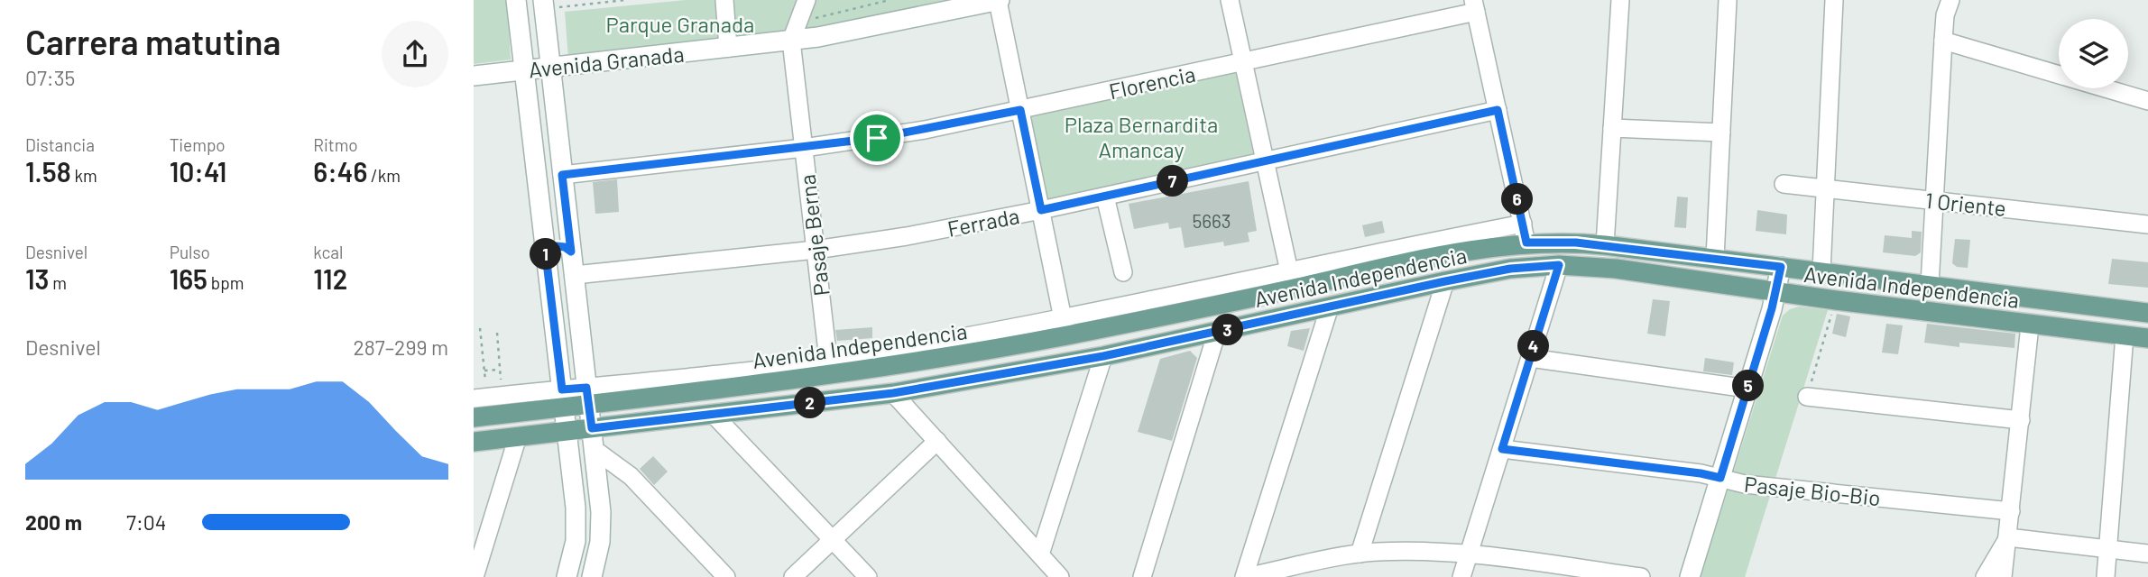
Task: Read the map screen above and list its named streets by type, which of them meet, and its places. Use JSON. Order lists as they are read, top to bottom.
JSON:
{
  "streets": {
    "main road": ["Avenida Granada", "Avenida Independencia"],
    "street": [
      "Florencia",
      "1 Oriente",
      "Ferrada",
      "Pasaje Berna",
      "Pasaje Bio-Bio"
    ]
  },
  "crossings": [
    ["Avenida Granada", "Pasaje Berna"],
    ["Florencia", "Pasaje Berna"],
    ["Ferrada", "Pasaje Berna"],
    ["Pasaje Berna", "Avenida Independencia"]
  ],
  "parks": ["Parque Granada", "Plaza Bernardita Amancay"],
  "house_numbers": ["5663"],
  "page": {
    "heading": ["Carrera matutina", "07:35"],
    "stats": [
      ["Distancia", "1.58 km"],
      ["Tiempo", "10:41"],
      ["Ritmo", "6:46 /km"],
      ["Desnivel", "13 m"],
      ["Pulso", "165 bpm"],
      ["kcal", "112"]
    ],
    "pins": [
      "7",
      "6",
      "1",
      "3",
      "4",
      "5",
      "2"
    ],
    "chart": ["Desnivel", "287–299 m"],
    "list": [
      {
        "name": "200 m",
        "note": "7:04"
      }
    ]
  }
}
